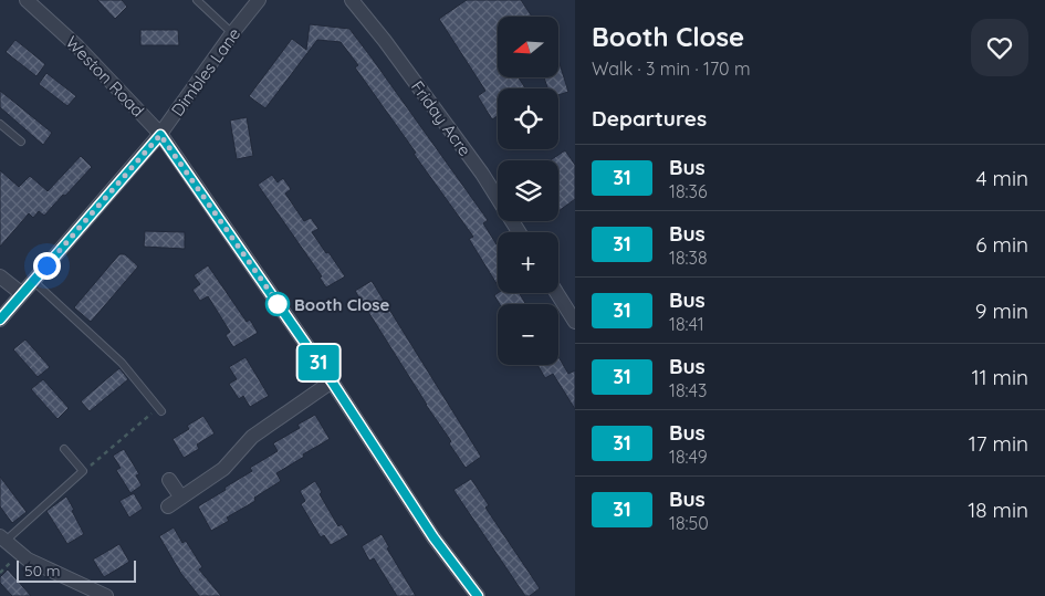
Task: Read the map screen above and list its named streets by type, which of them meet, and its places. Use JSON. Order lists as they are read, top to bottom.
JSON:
{
  "streets": {
    "street": ["Dimbles Lane", "Weston Road", "Friday Acre"]
  },
  "crossings": [
    ["Dimbles Lane", "Weston Road"]
  ],
  "places": ["Booth Close"],
  "lines": ["bus line 31"],
  "scale_bar": "50 m",
  "north": "left",
  "page": {
    "on_map": "31",
    "heading": [
      ["Booth Close", "Walk · 3 min · 170 m"],
      "Departures"
    ],
    "map_buttons": ["+", "−"],
    "list": [
      {
        "mark": "31",
        "name": "Bus",
        "note": "18:36",
        "value": "4 min"
      },
      {
        "mark": "31",
        "name": "Bus",
        "note": "18:38",
        "value": "6 min"
      },
      {
        "mark": "31",
        "name": "Bus",
        "note": "18:41",
        "value": "9 min"
      },
      {
        "mark": "31",
        "name": "Bus",
        "note": "18:43",
        "value": "11 min"
      },
      {
        "mark": "31",
        "name": "Bus",
        "note": "18:49",
        "value": "17 min"
      },
      {
        "mark": "31",
        "name": "Bus",
        "note": "18:50",
        "value": "18 min"
      }
    ],
    "scale": "50 m"
  }
}
